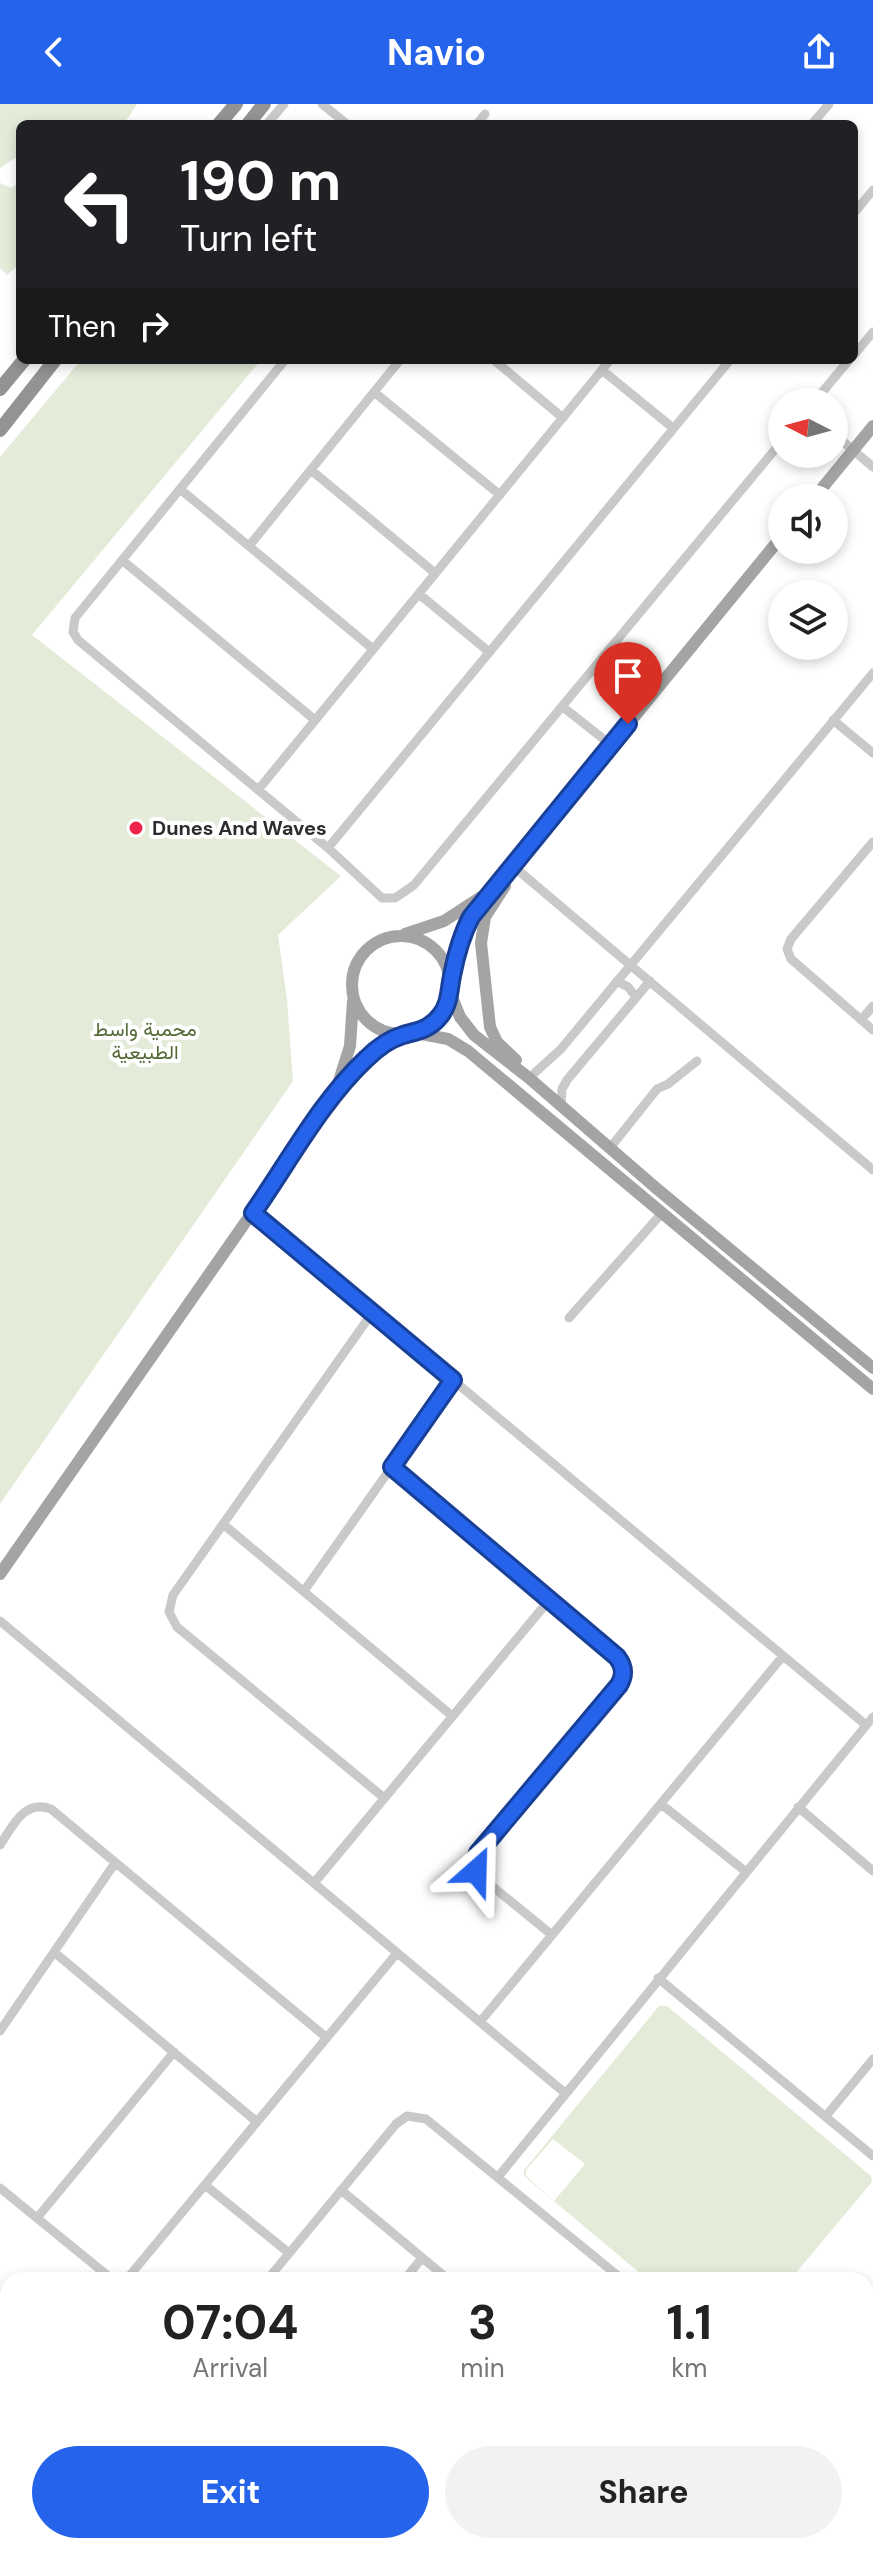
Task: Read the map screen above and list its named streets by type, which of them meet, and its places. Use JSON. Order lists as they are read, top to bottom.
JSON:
{
  "parks": ["محمية واسط الطبيعية"],
  "places": ["Dunes And Waves"],
  "north": "left",
  "page": {
    "header": "Navio",
    "turn": ["190 m", "Turn left"],
    "then": "Then",
    "eta": [
      "07:04",
      "Arrival",
      "3",
      "min",
      "1.1",
      "km"
    ],
    "buttons": ["Exit", "Share"]
  }
}
